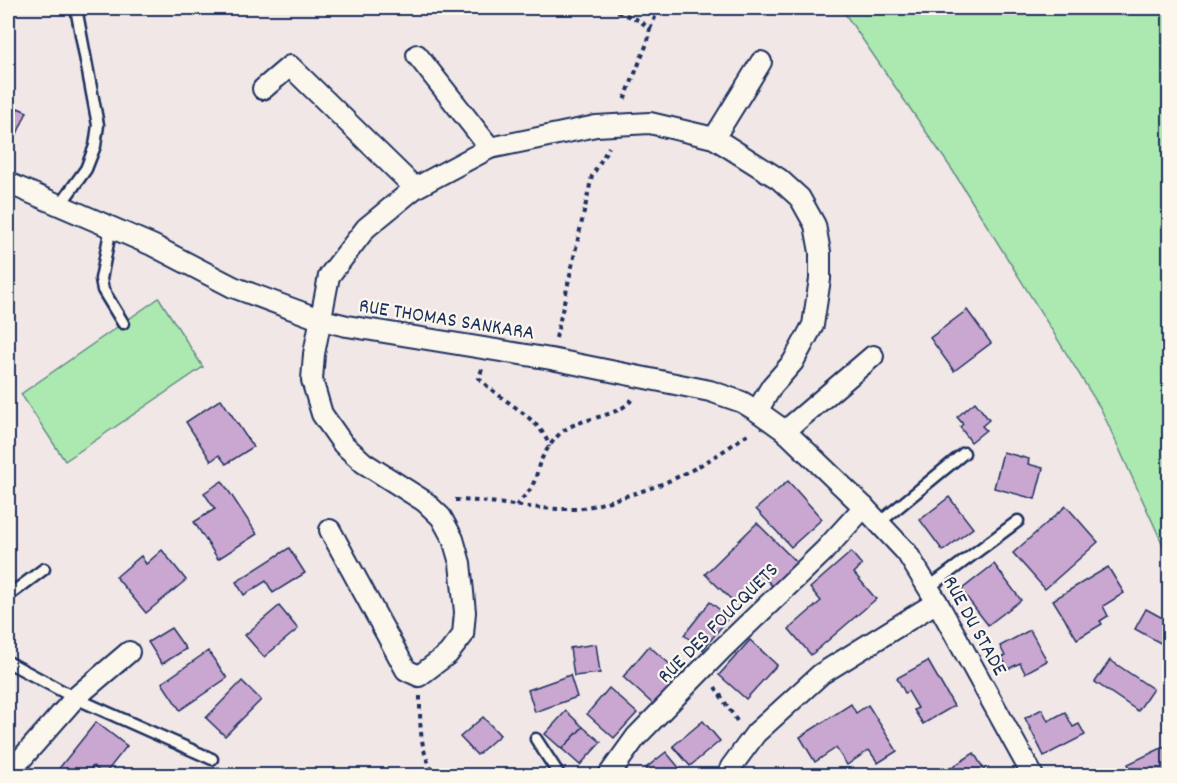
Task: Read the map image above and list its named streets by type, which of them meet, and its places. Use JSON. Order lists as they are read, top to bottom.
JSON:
{
  "streets": {
    "street": ["RUE THOMAS SANKARA", "RUE DES FOUCQUETS", "RUE DU STADE"]
  },
  "crossings": [
    ["RUE THOMAS SANKARA", "RUE DES FOUCQUETS"],
    ["RUE THOMAS SANKARA", "RUE DU STADE"],
    ["RUE DES FOUCQUETS", "RUE DU STADE"]
  ]
}
